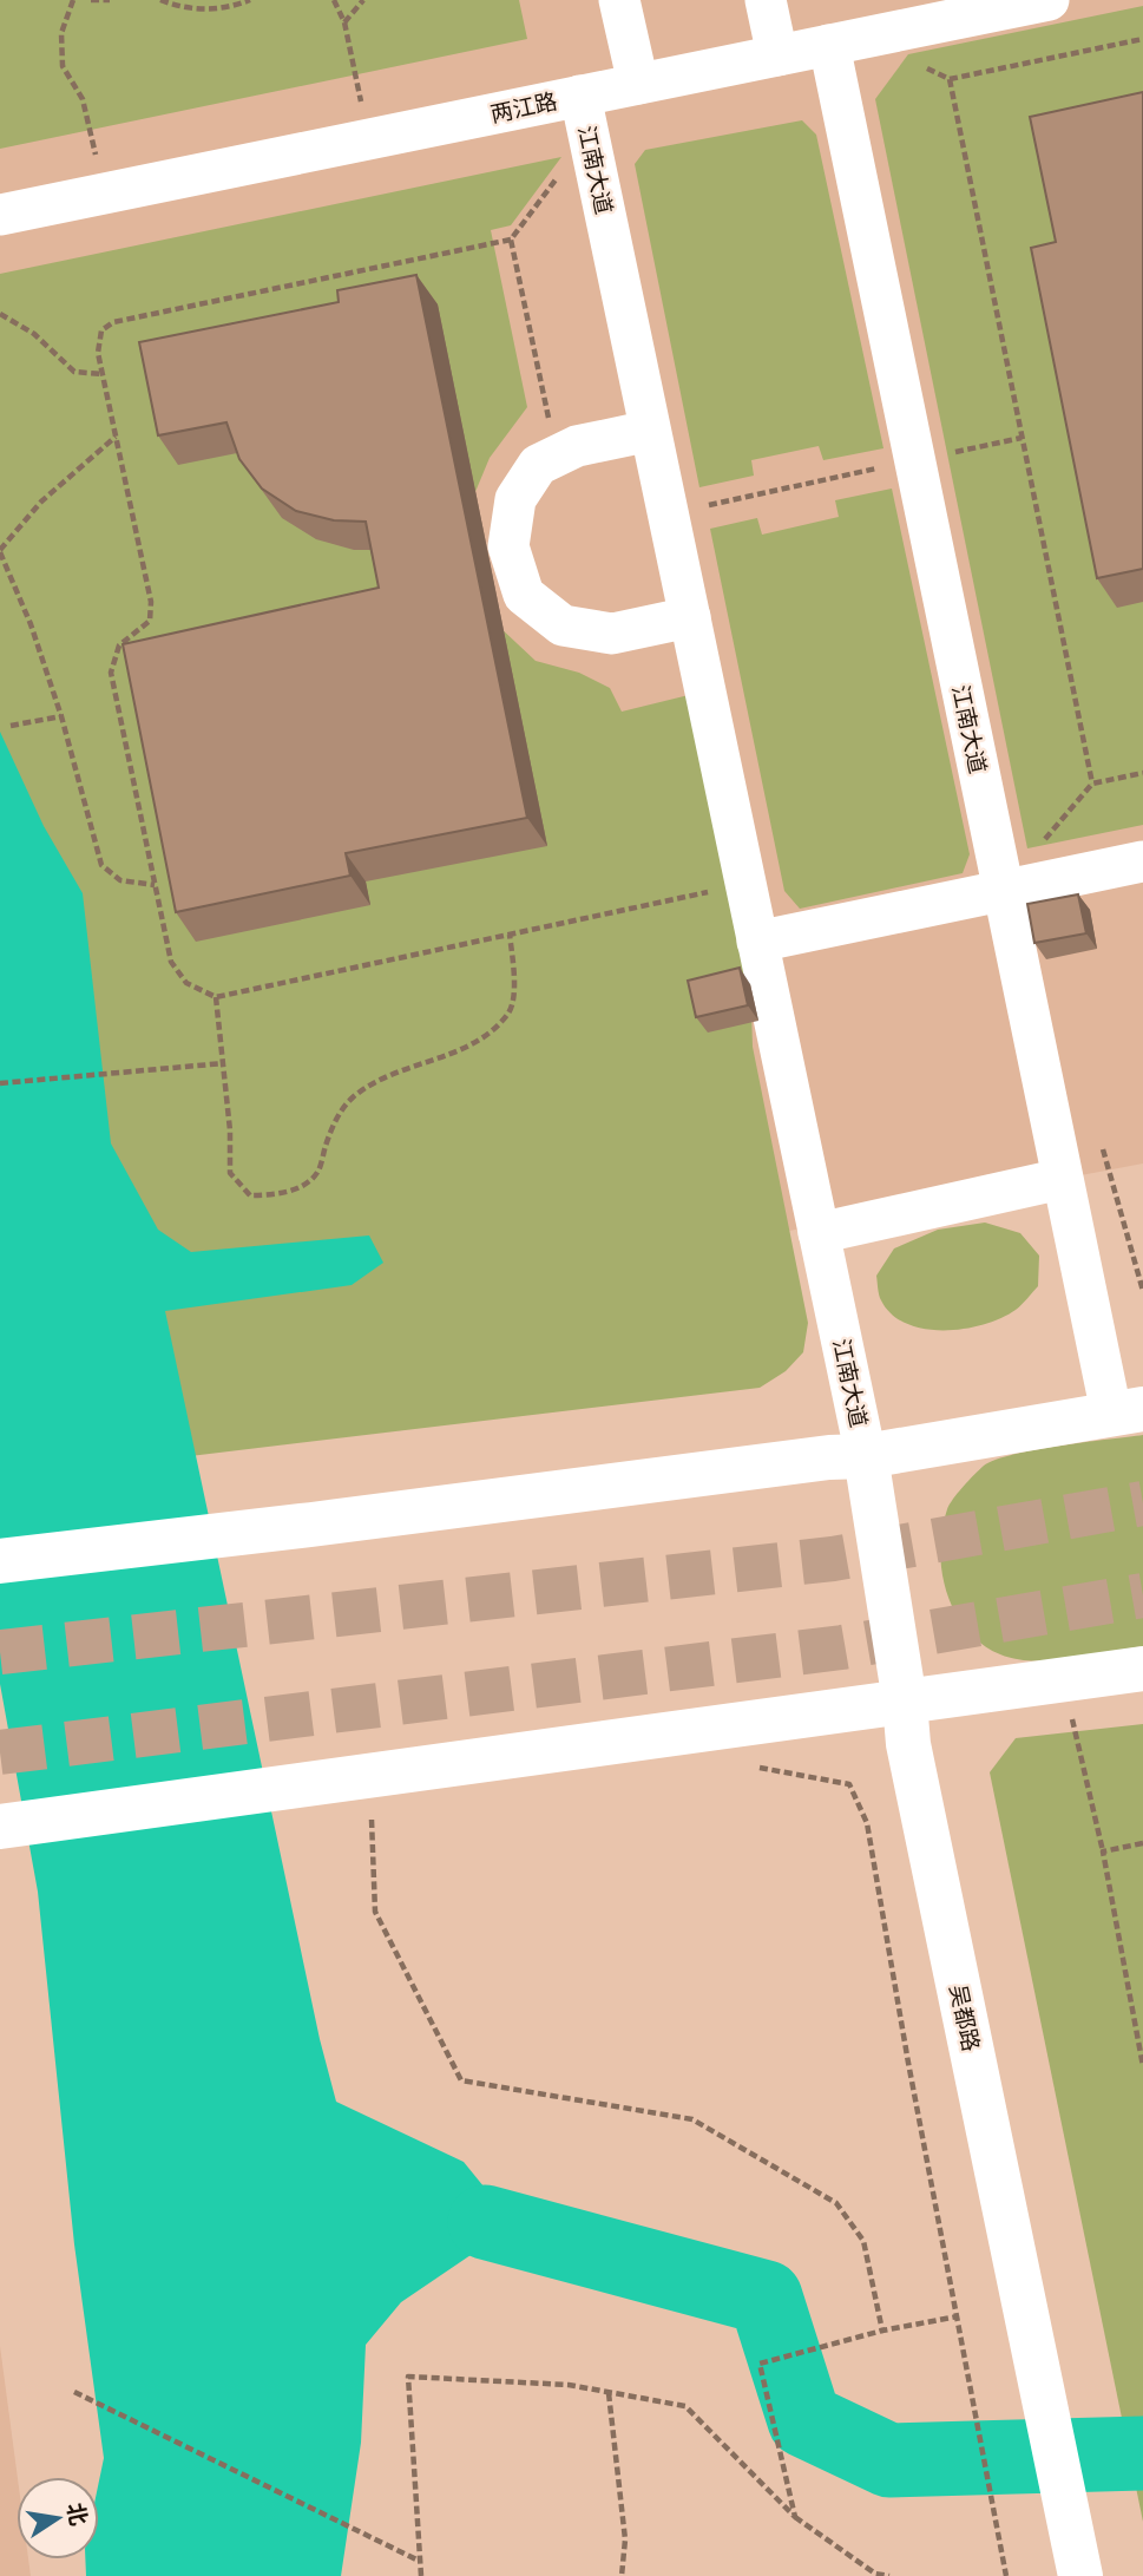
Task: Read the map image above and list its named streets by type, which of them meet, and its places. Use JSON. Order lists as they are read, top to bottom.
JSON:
{
  "streets": {
    "main road": ["吴都路"],
    "street": ["两江路", "江南大道"]
  },
  "crossings": [
    ["两江路", "江南大道"],
    ["江南大道", "吴都路"]
  ],
  "north": "right"
}
